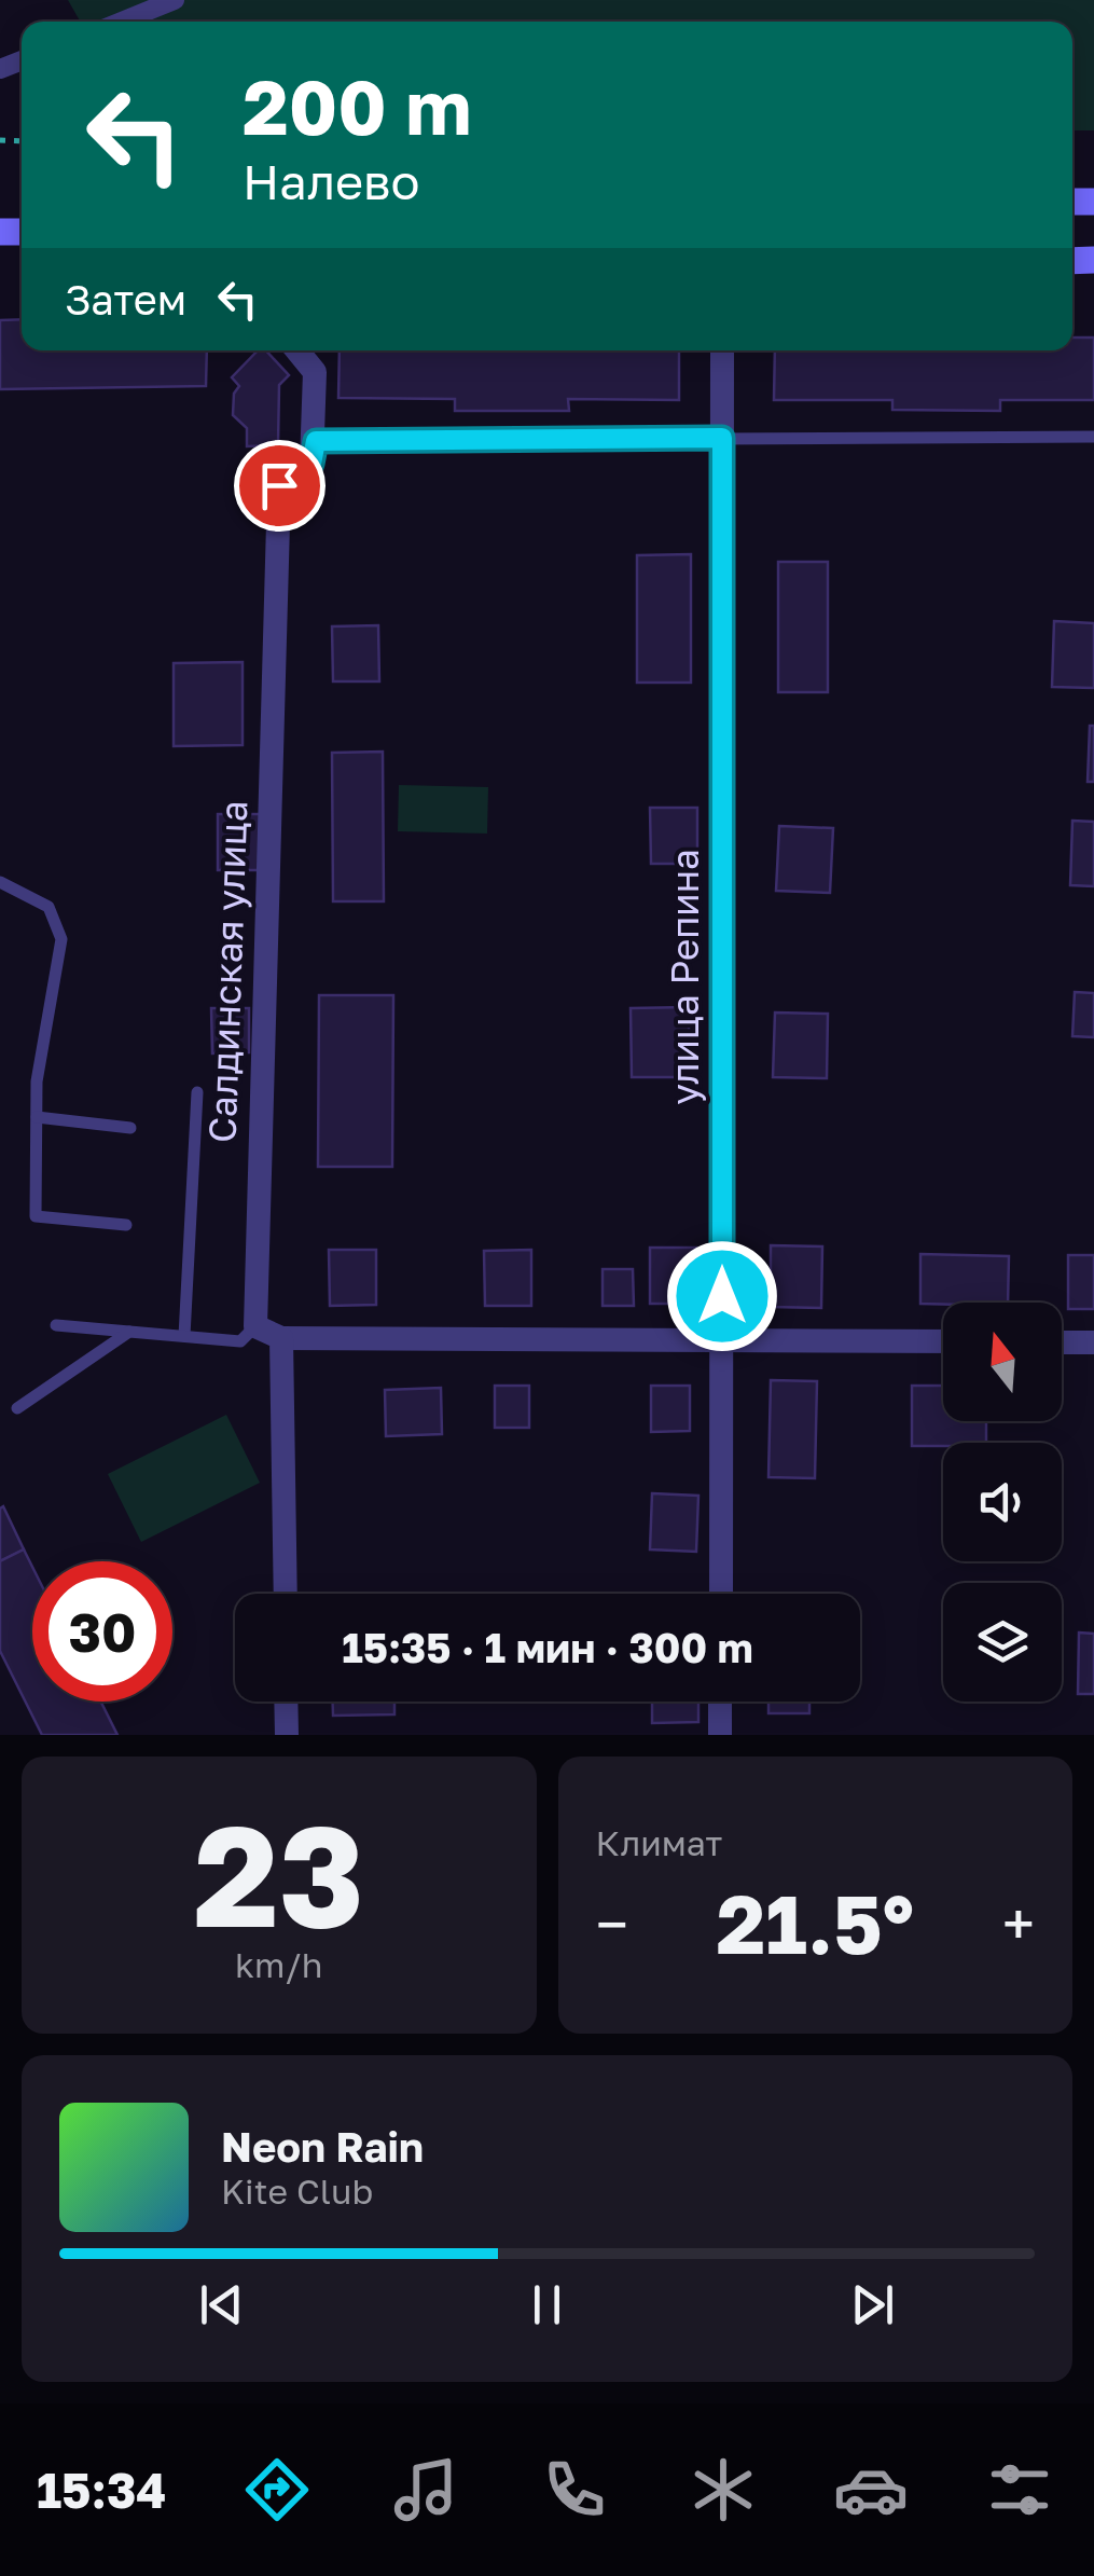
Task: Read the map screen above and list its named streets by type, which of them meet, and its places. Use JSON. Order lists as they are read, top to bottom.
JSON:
{
  "streets": {
    "street": ["Салдинская улица", "улица Репина"]
  },
  "north": "top",
  "page": {
    "turn": ["200 m", "Налево"],
    "then": "Затем",
    "limit": "30",
    "trip": "15:35 · 1 мин · 300 m",
    "tile": [
      ["23", "km/h"],
      "Климат"
    ],
    "heat": ["−", "21.5°", "+"],
    "song": ["Neon Rain", "Kite Club"],
    "tabs": "15:34"
  }
}
